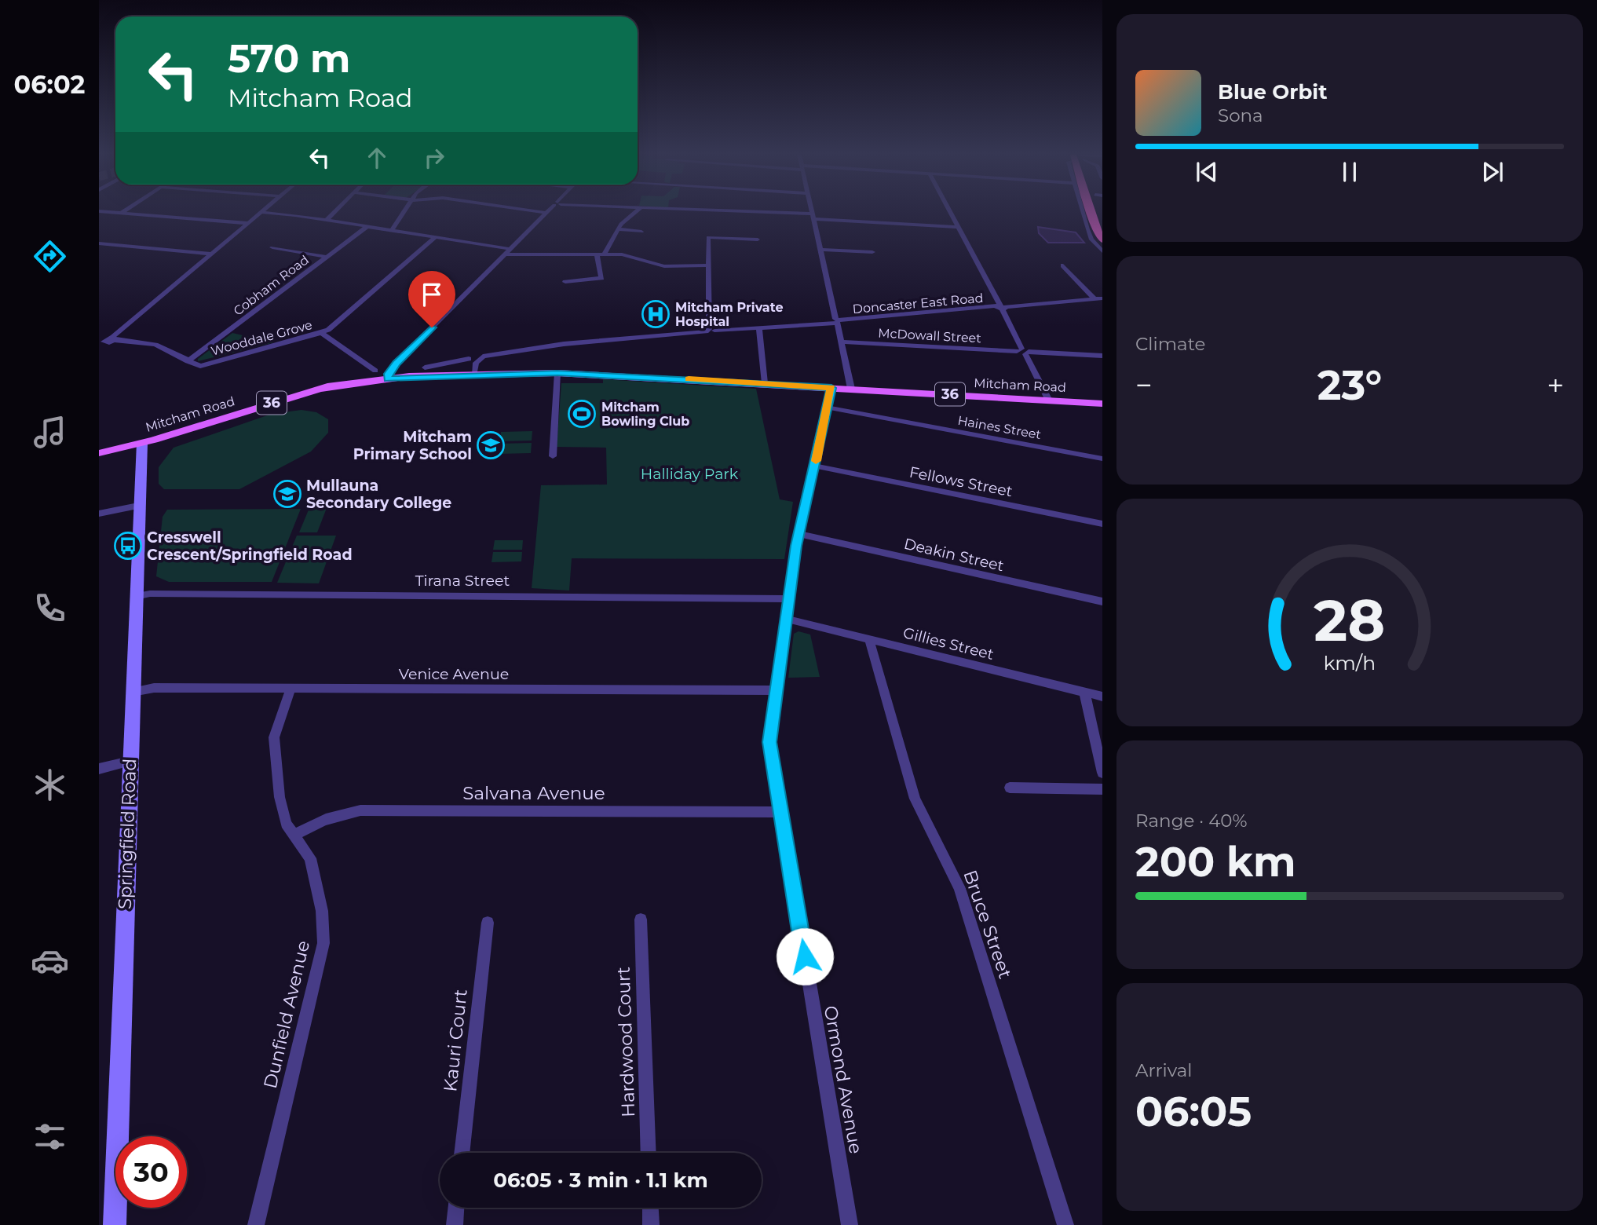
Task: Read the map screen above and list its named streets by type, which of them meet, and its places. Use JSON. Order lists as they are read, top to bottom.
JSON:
{
  "streets": {
    "main road": ["Mitcham Road", "36", "Springfield Road"],
    "street": [
      "Cobham Road",
      "Doncaster East Road",
      "McDowall Street",
      "Wooddale Grove",
      "Haines Street",
      "Fellows Street",
      "Deakin Street",
      "Tirana Street",
      "Gillies Street",
      "Venice Avenue",
      "Salvana Avenue",
      "Bruce Street",
      "Dunfield Avenue",
      "Kauri Court",
      "Hardwood Court",
      "Ormond Avenue"
    ]
  },
  "crossings": [
    ["Cobham Road", "Wooddale Grove"],
    ["Doncaster East Road", "Mitcham Road"],
    ["Mitcham Road", "Springfield Road"],
    ["Mitcham Road", "Ormond Avenue"],
    ["Haines Street", "Ormond Avenue"],
    ["Fellows Street", "Ormond Avenue"],
    ["Deakin Street", "Ormond Avenue"],
    ["Tirana Street", "Springfield Road"],
    ["Tirana Street", "Ormond Avenue"],
    ["Gillies Street", "Bruce Street"],
    ["Gillies Street", "Ormond Avenue"],
    ["Venice Avenue", "Springfield Road"],
    ["Venice Avenue", "Dunfield Avenue"],
    ["Venice Avenue", "Ormond Avenue"],
    ["Salvana Avenue", "Dunfield Avenue"],
    ["Salvana Avenue", "Ormond Avenue"]
  ],
  "parks": ["Halliday Park"],
  "places": {
    "hospital": ["Mitcham Private Hospital"],
    "sports": ["Mitcham Bowling Club"],
    "school or university": ["Mitcham Primary School", "Mullauna Secondary College"],
    "bus stop": ["Cresswell Crescent/Springfield Road"]
  },
  "page": {
    "tabs": "06:02",
    "turn": ["570 m", "Mitcham Road"],
    "song": ["Blue Orbit", "Sona"],
    "tile": [
      "Climate",
      ["Range · 40%", "200 km"],
      ["Arrival", "06:05"]
    ],
    "heat": ["−", "23°", "+"],
    "limit": "30",
    "trip": "06:05 · 3 min · 1.1 km",
    "gauge": ["28", "km/h"]
  }
}
